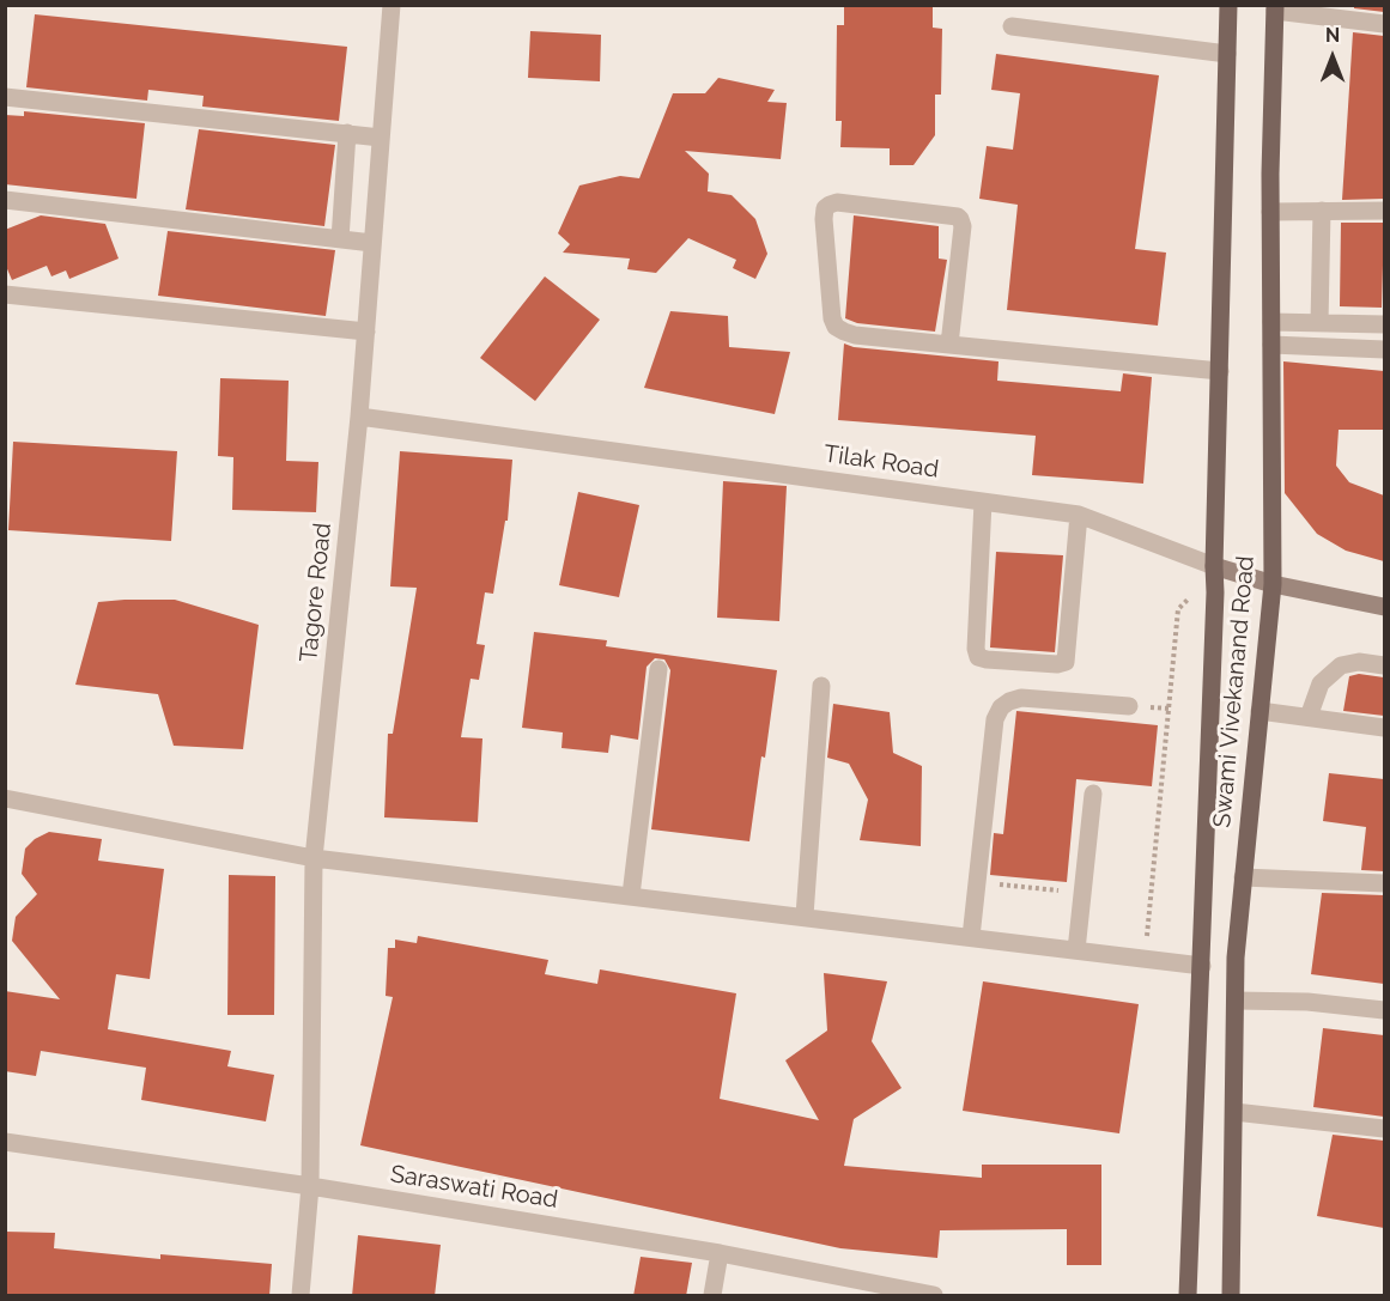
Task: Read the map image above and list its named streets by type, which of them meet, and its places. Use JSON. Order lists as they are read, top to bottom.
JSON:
{
  "streets": {
    "main road": ["Swami Vivekanand Road"],
    "street": ["Tilak Road", "Tagore Road", "Saraswati Road"]
  },
  "crossings": [
    ["Tilak Road", "Tagore Road"],
    ["Tilak Road", "Swami Vivekanand Road"],
    ["Tagore Road", "Saraswati Road"]
  ],
  "north": "top"
}
